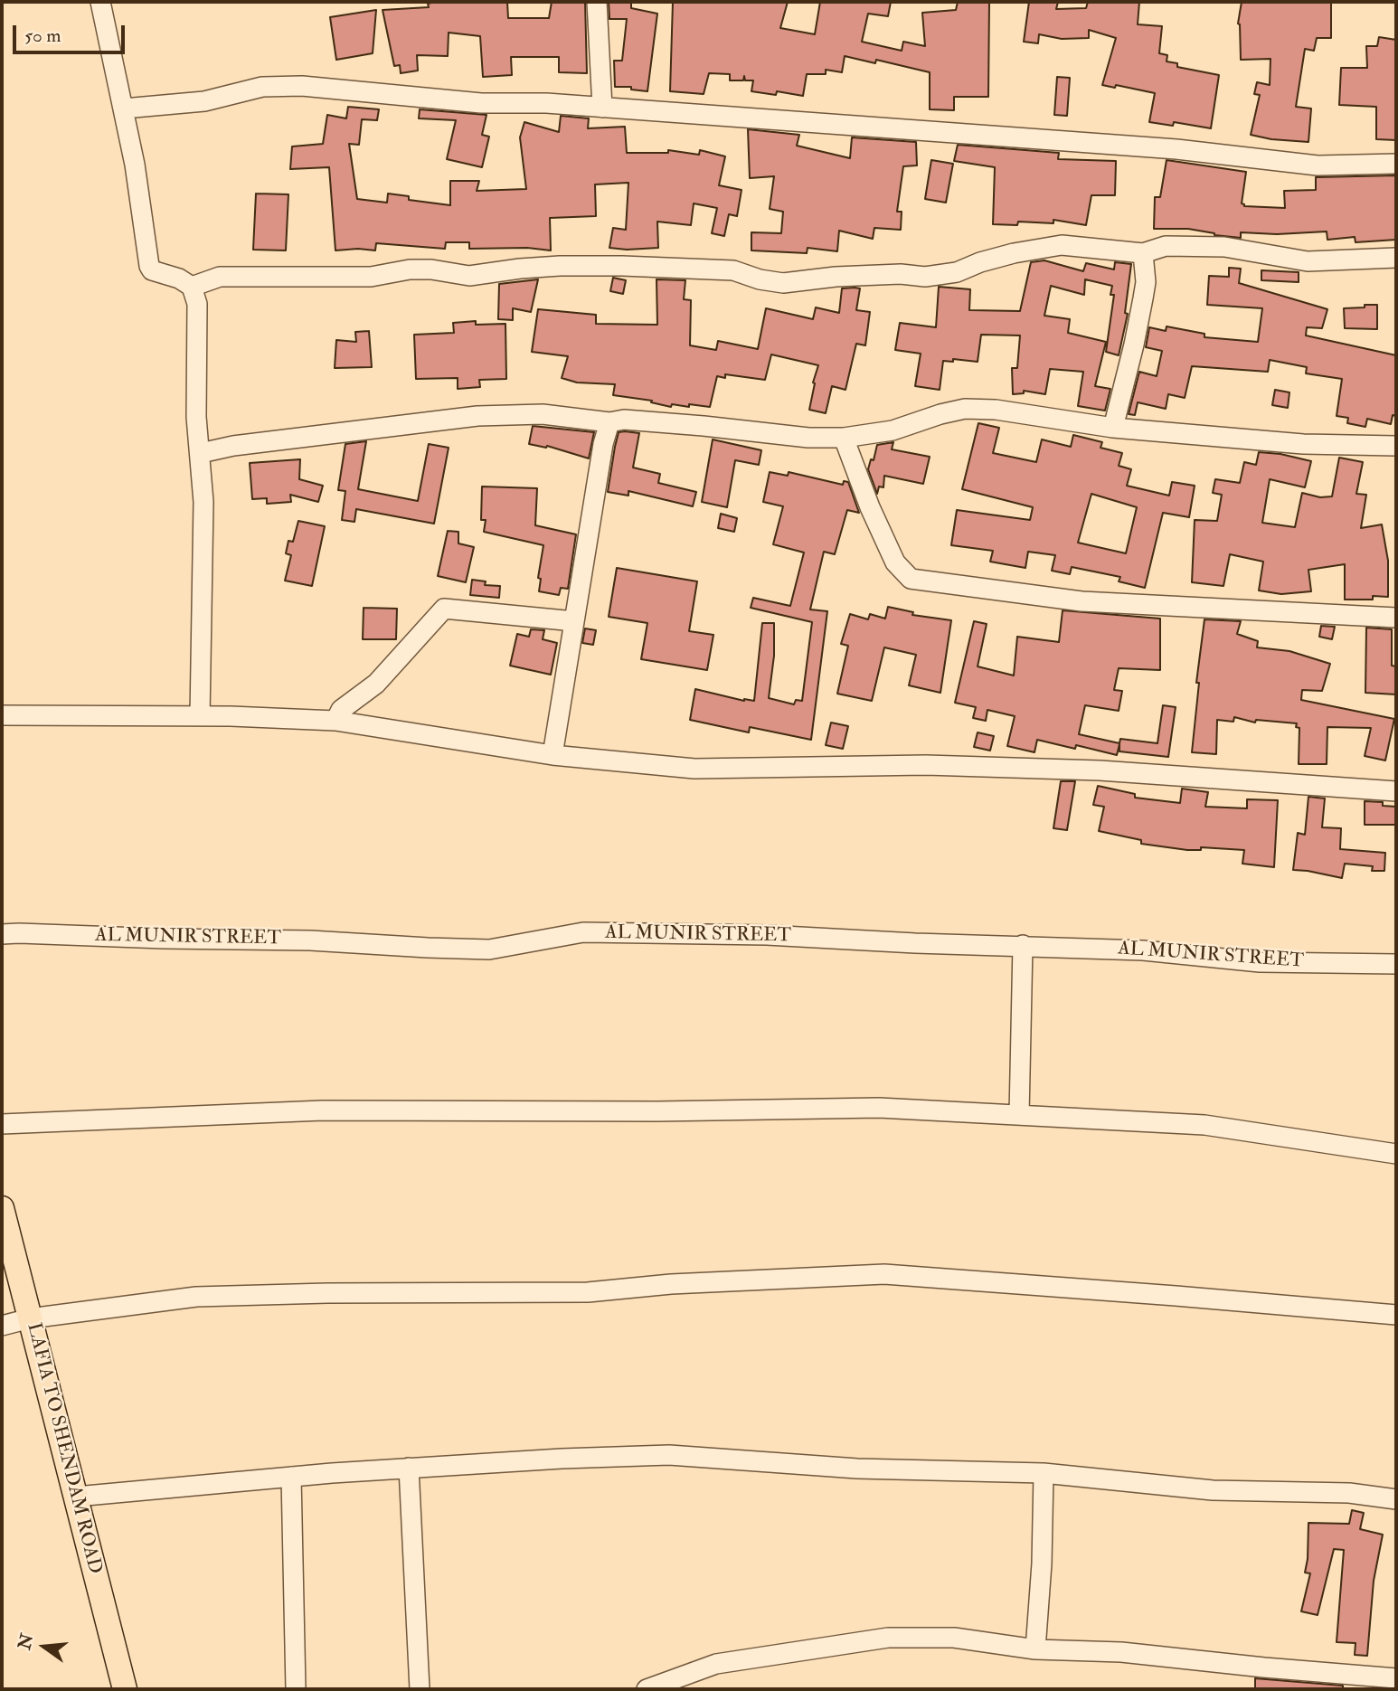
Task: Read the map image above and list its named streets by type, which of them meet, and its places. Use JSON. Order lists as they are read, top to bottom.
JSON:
{
  "streets": {
    "main road": ["LAFIA TO SHENDAM ROAD"],
    "street": ["AL MUNIR STREET"]
  },
  "scale_bar": "50 m",
  "north": "left"
}
